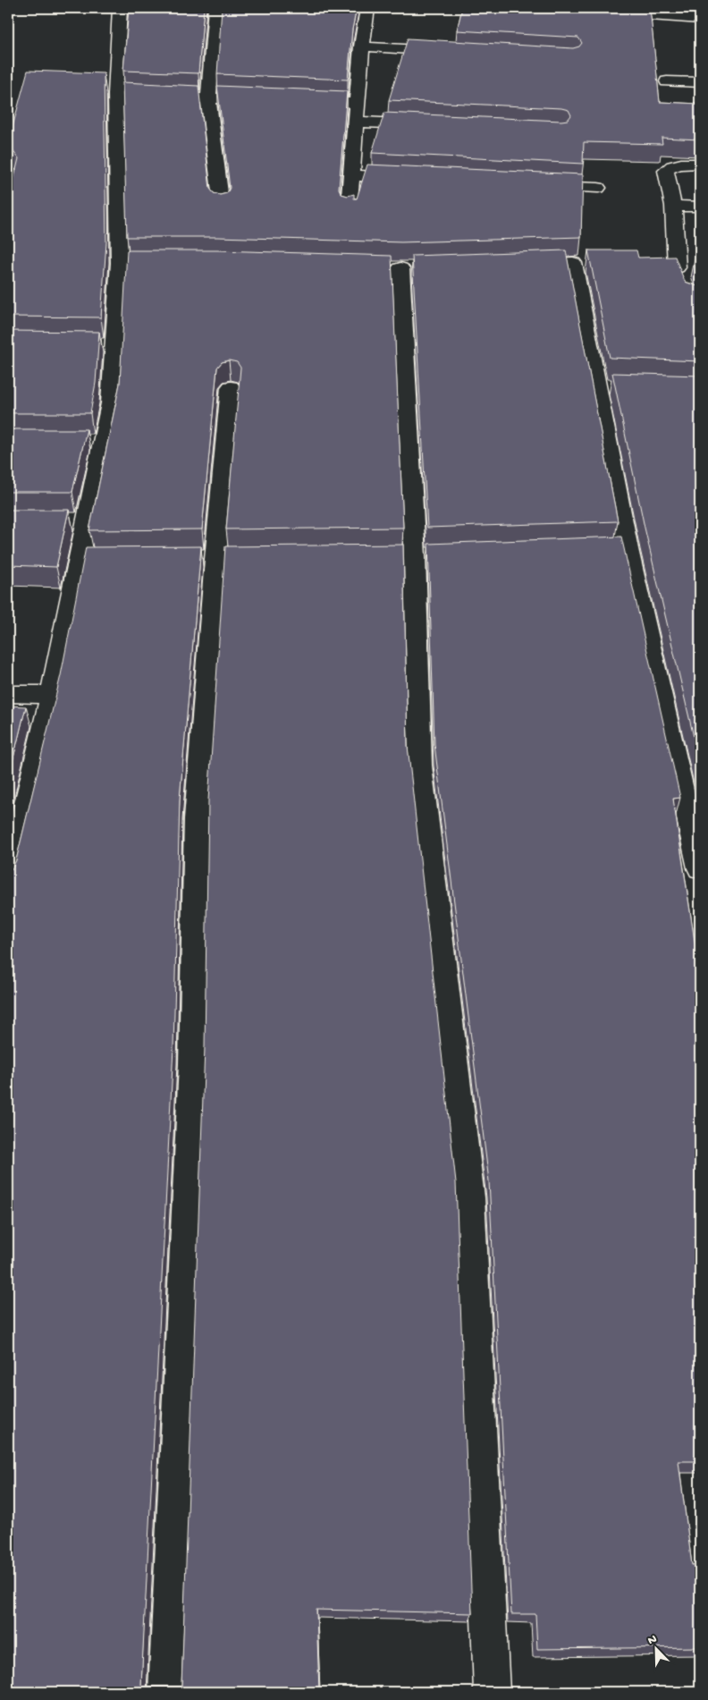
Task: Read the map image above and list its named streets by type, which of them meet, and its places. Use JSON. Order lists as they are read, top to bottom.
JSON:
{
  "north": "top left"
}
